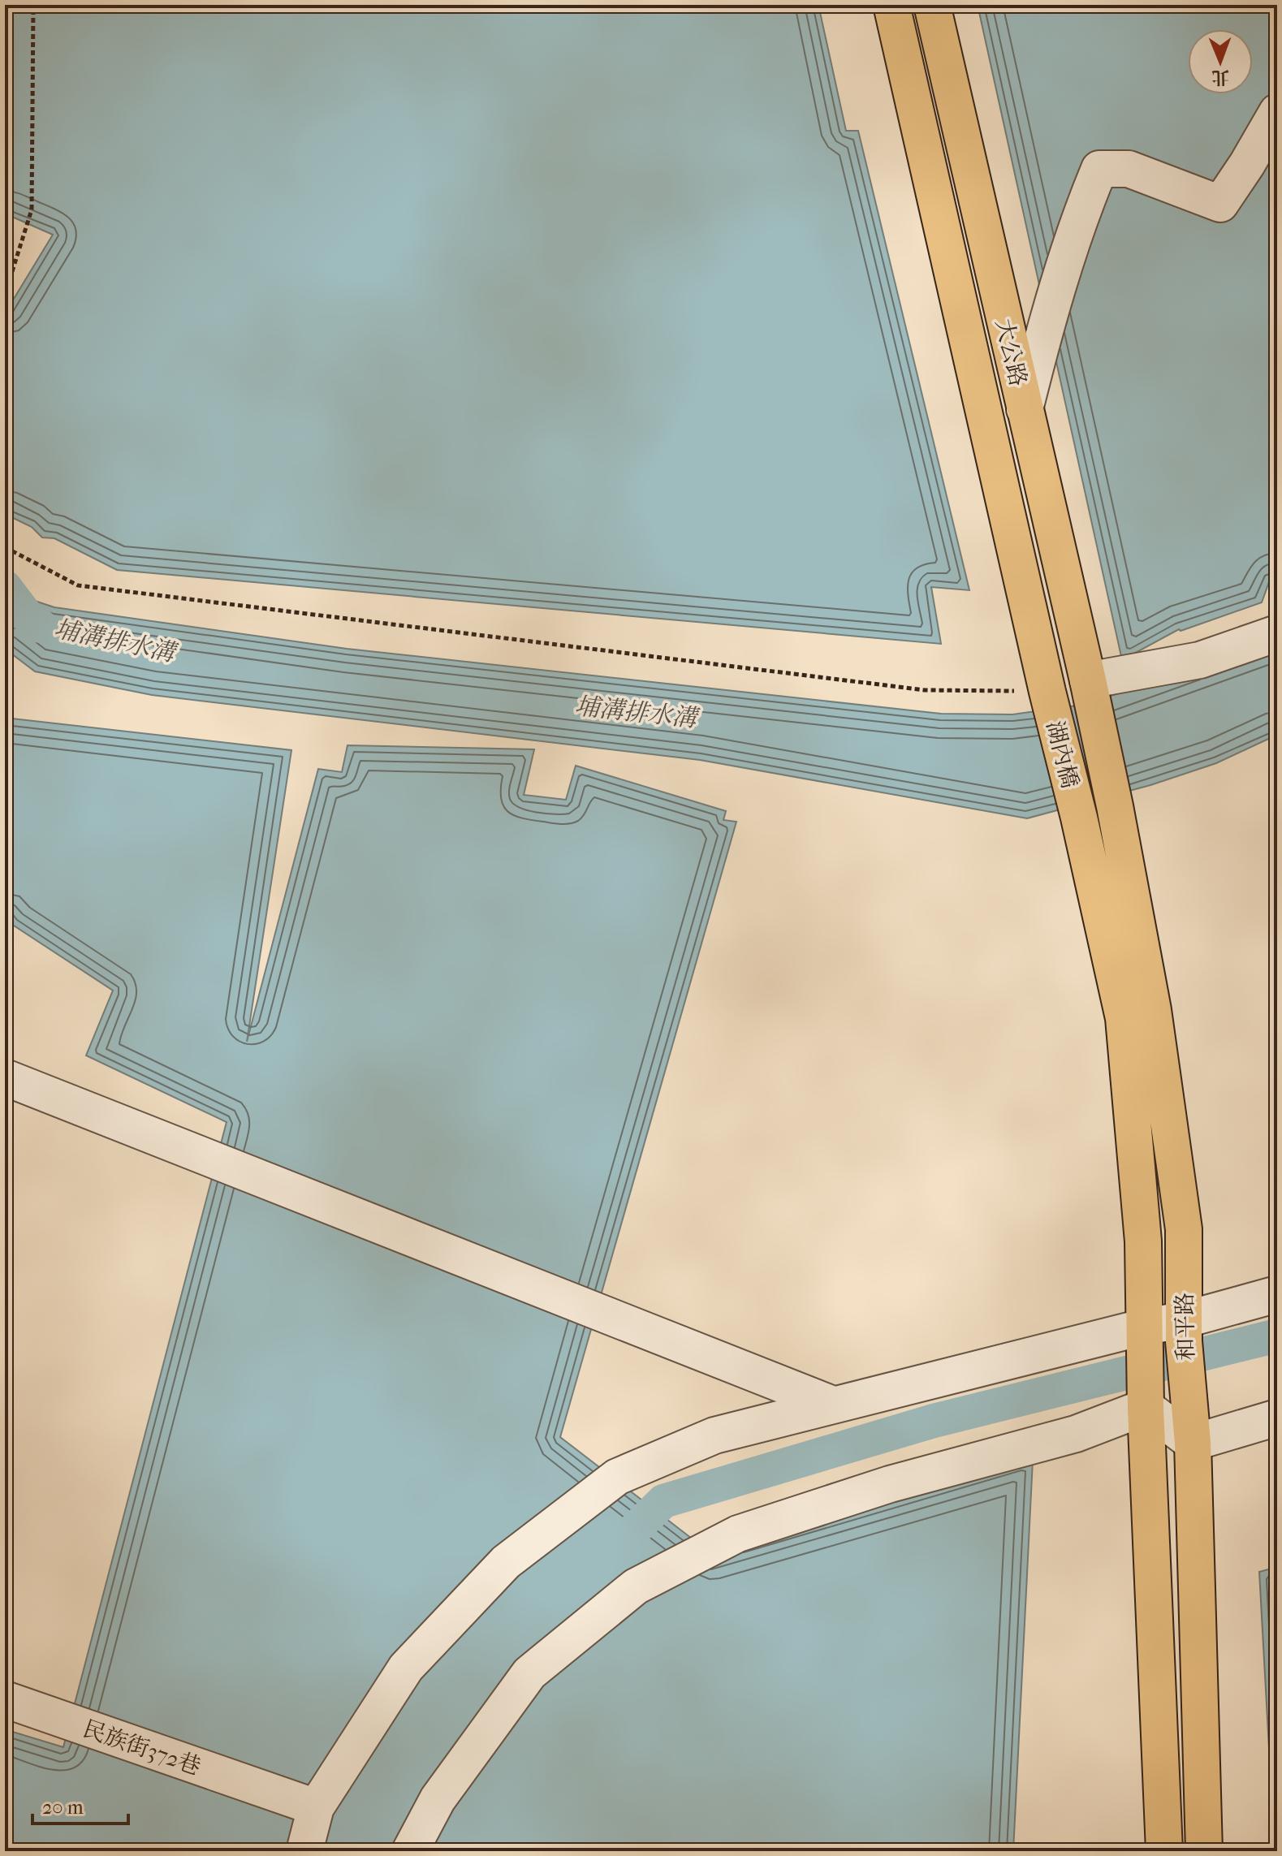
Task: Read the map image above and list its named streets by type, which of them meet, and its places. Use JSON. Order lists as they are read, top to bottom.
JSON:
{
  "streets": {
    "main road": ["大公路", "湖內橋", "和平路"],
    "lane": ["民族街372巷"]
  },
  "crossings": [
    ["大公路", "湖內橋"],
    ["湖內橋", "和平路"]
  ],
  "water": ["埔溝排水溝"],
  "scale_bar": "20 m",
  "north": "bottom"
}
